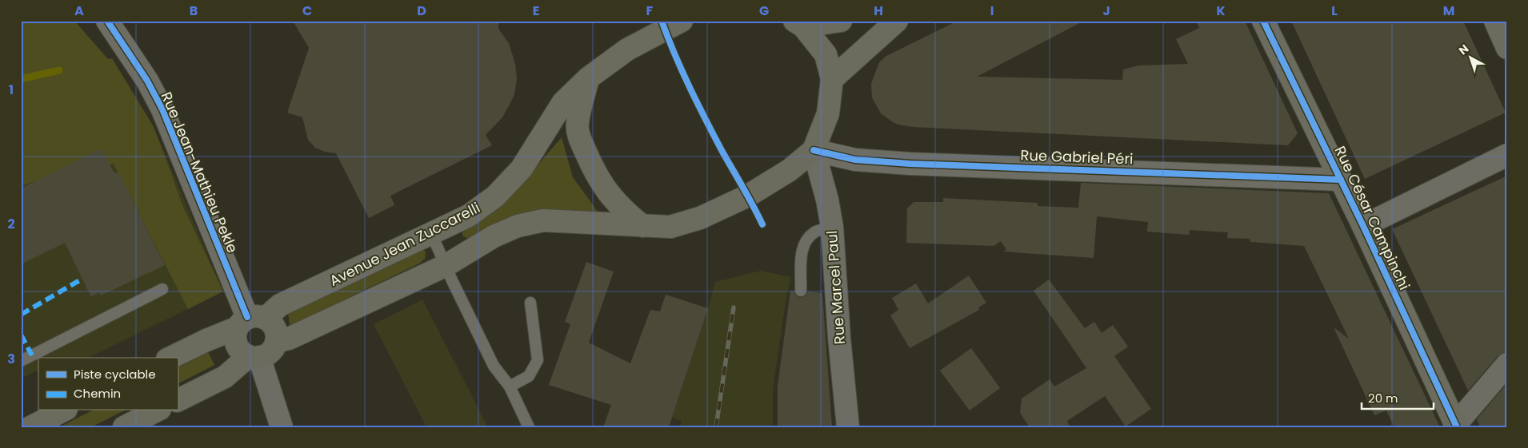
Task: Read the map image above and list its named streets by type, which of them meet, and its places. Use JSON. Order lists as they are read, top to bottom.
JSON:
{
  "streets": {
    "main road": ["Rue César Campinchi", "Avenue Jean Zuccarelli"],
    "street": ["Rue Gabriel Péri", "Rue Jean-Mathieu Pekle", "Rue Marcel Paul"]
  },
  "crossings": [
    ["Rue Gabriel Péri", "Rue César Campinchi"],
    ["Rue Gabriel Péri", "Rue Marcel Paul"],
    ["Rue Jean-Mathieu Pekle", "Avenue Jean Zuccarelli"]
  ],
  "legend": ["Piste cyclable", "Chemin"],
  "scale_bar": "20 m",
  "north": "top left",
  "grid": {
    "columns": [
      "A",
      "B",
      "C",
      "D",
      "E",
      "F",
      "G",
      "H",
      "I",
      "J",
      "K",
      "L",
      "M"
    ],
    "rows": ["1", "2", "3"]
  }
}
